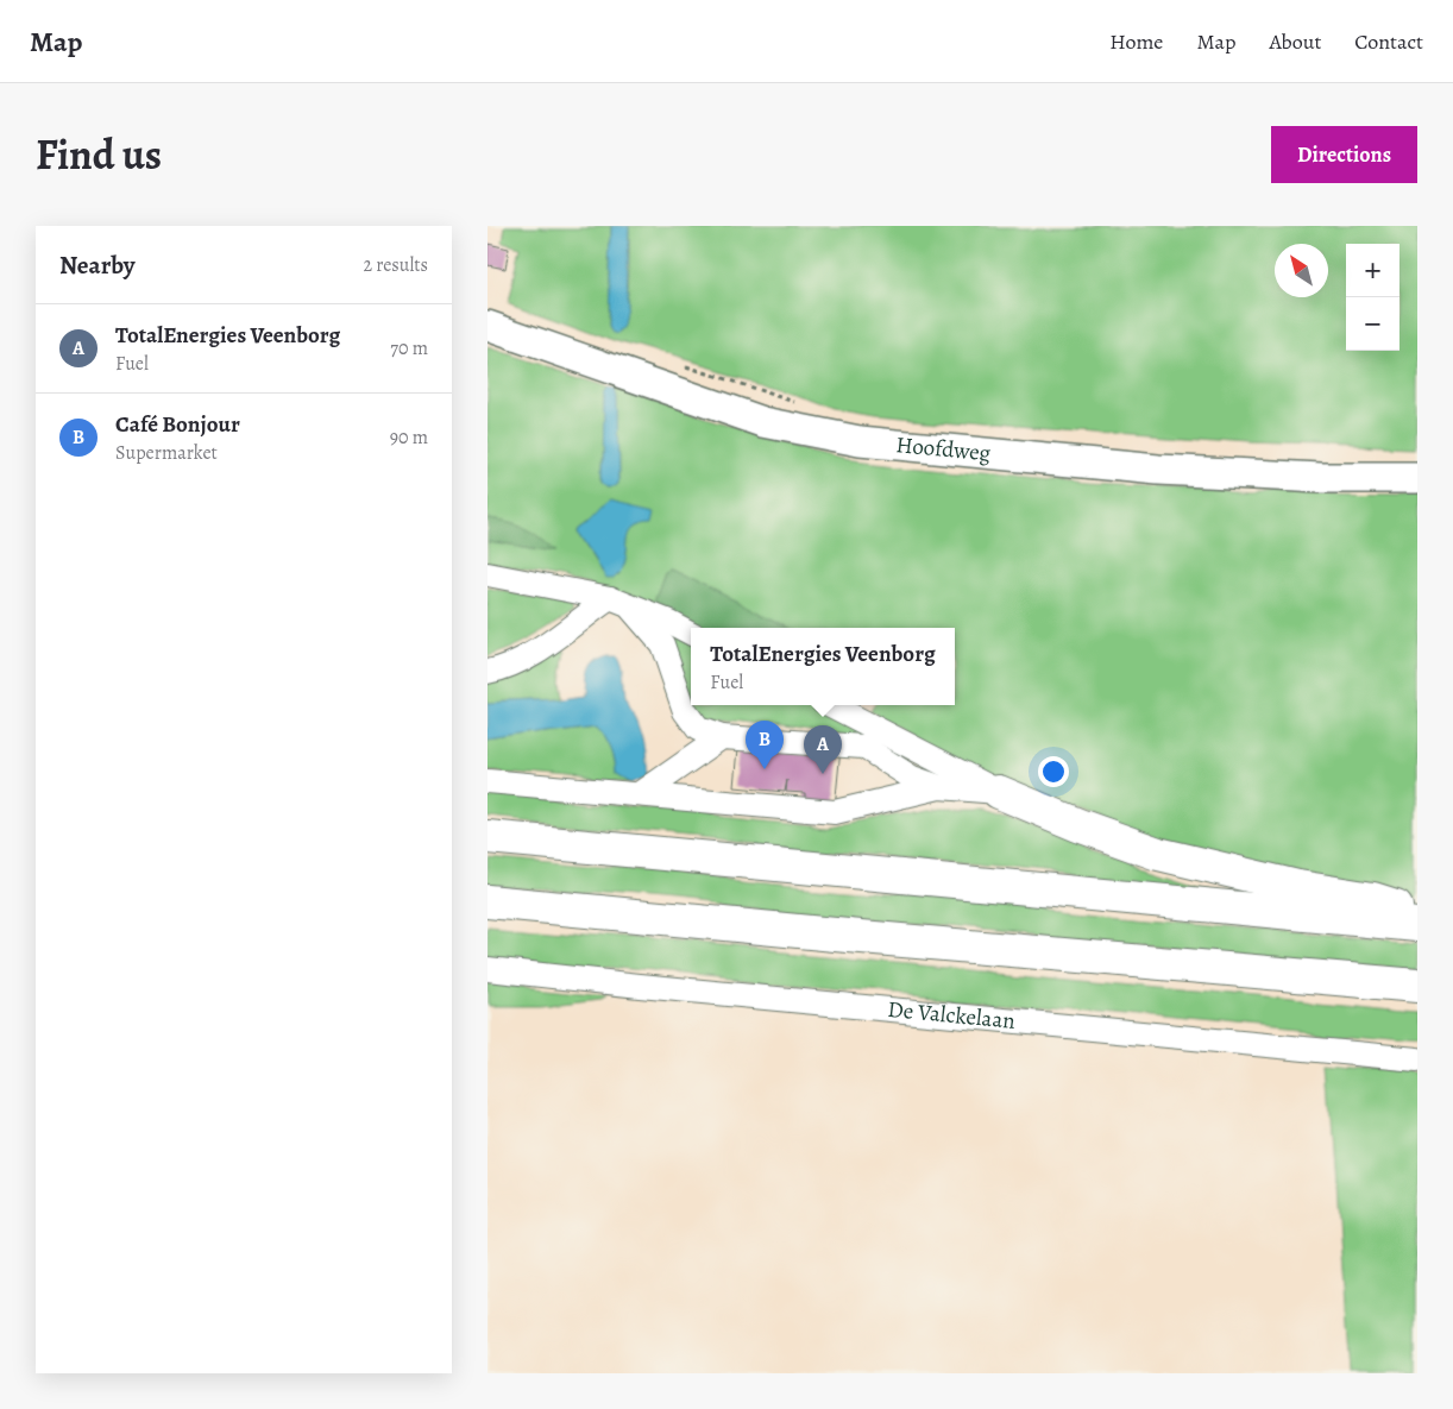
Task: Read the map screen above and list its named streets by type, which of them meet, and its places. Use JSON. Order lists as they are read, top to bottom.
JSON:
{
  "streets": {
    "main road": ["Hoofdweg"],
    "street": ["De Valckelaan"]
  },
  "north": "top left",
  "page": {
    "header": "Map",
    "nav": [
      "Home",
      "Map",
      "About",
      "Contact"
    ],
    "title": "Find us",
    "buttons": "Directions",
    "heading": ["Nearby", "2 results"],
    "map_buttons": ["+", "−"],
    "list": [
      {
        "mark": "A",
        "name": "TotalEnergies Veenborg",
        "note": "Fuel",
        "value": "70 m"
      },
      {
        "mark": "B",
        "name": "Café Bonjour",
        "note": "Supermarket",
        "value": "90 m"
      }
    ],
    "popup": ["TotalEnergies Veenborg", "Fuel"],
    "pins": ["B", "A"]
  }
}
